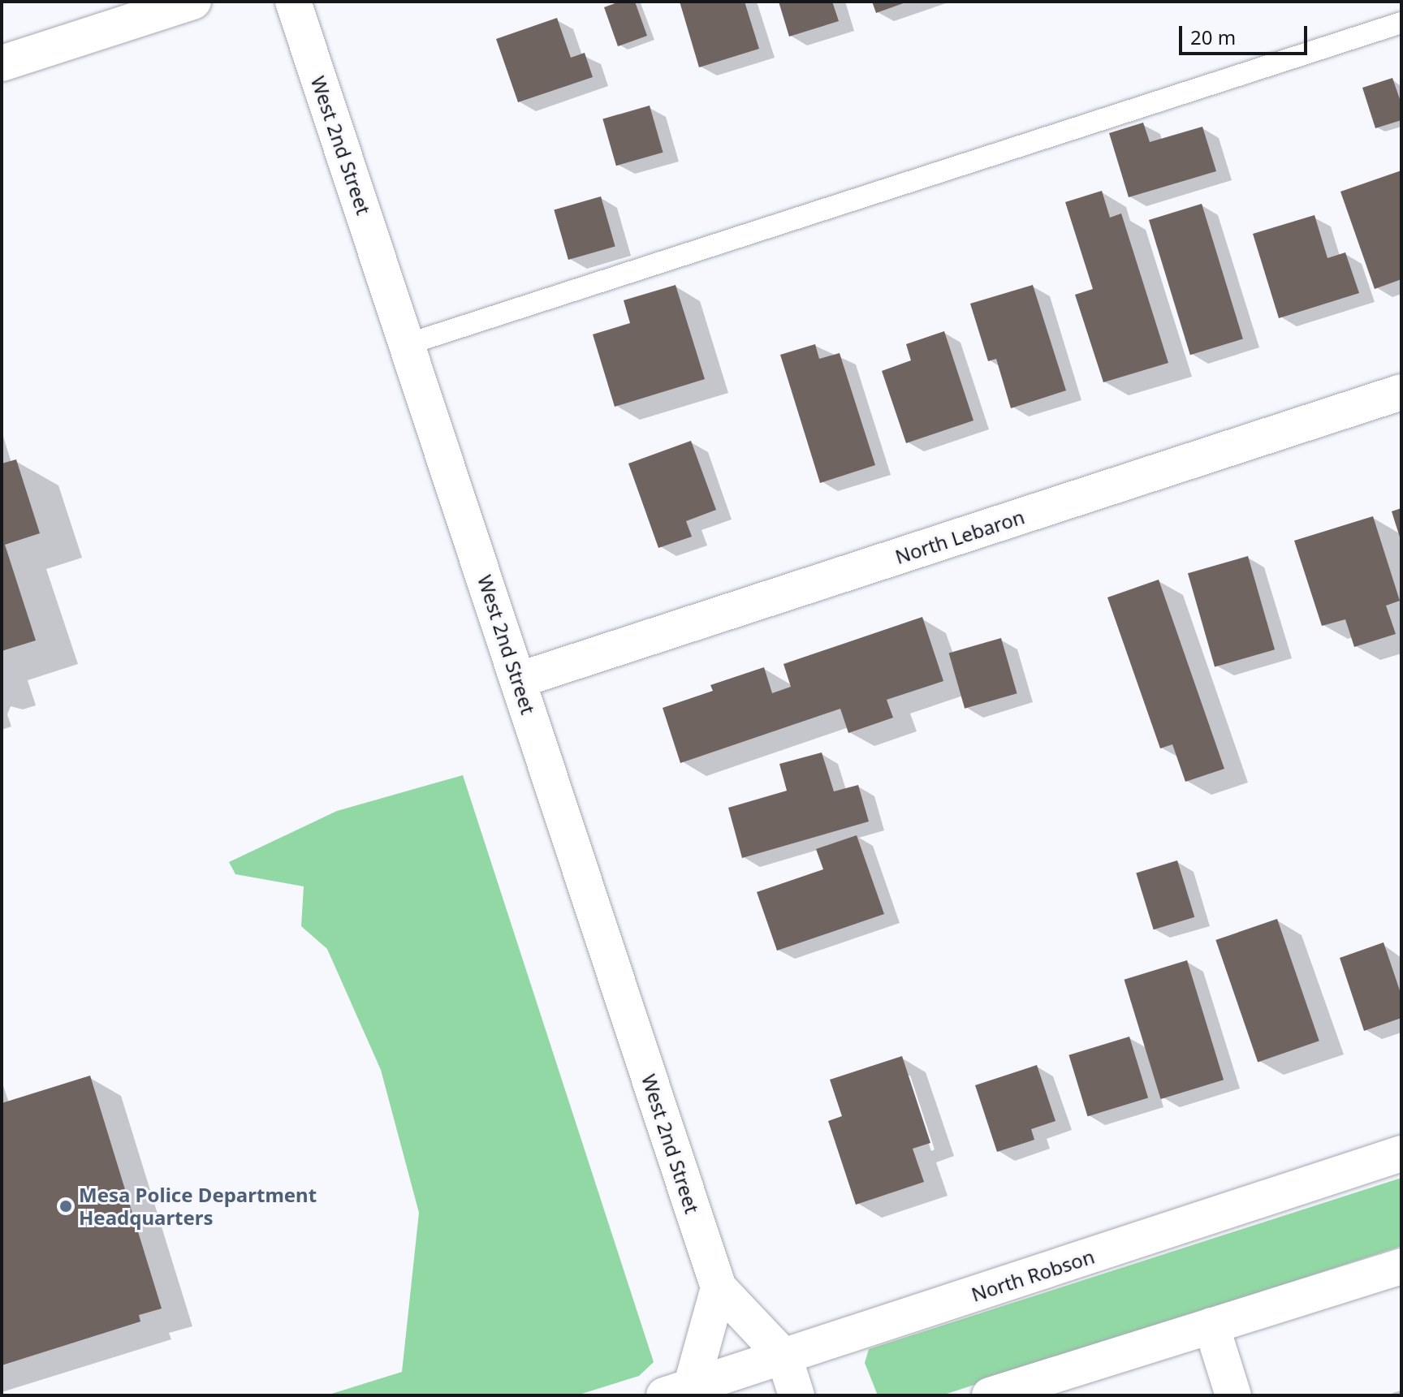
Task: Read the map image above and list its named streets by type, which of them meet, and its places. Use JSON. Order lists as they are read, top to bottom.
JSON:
{
  "streets": {
    "street": ["West 2nd Street", "North Lebaron", "North Robson"]
  },
  "crossings": [
    ["West 2nd Street", "North Lebaron"],
    ["West 2nd Street", "North Robson"]
  ],
  "places": ["Mesa Police Department Headquarters"],
  "scale_bar": "20 m"
}
